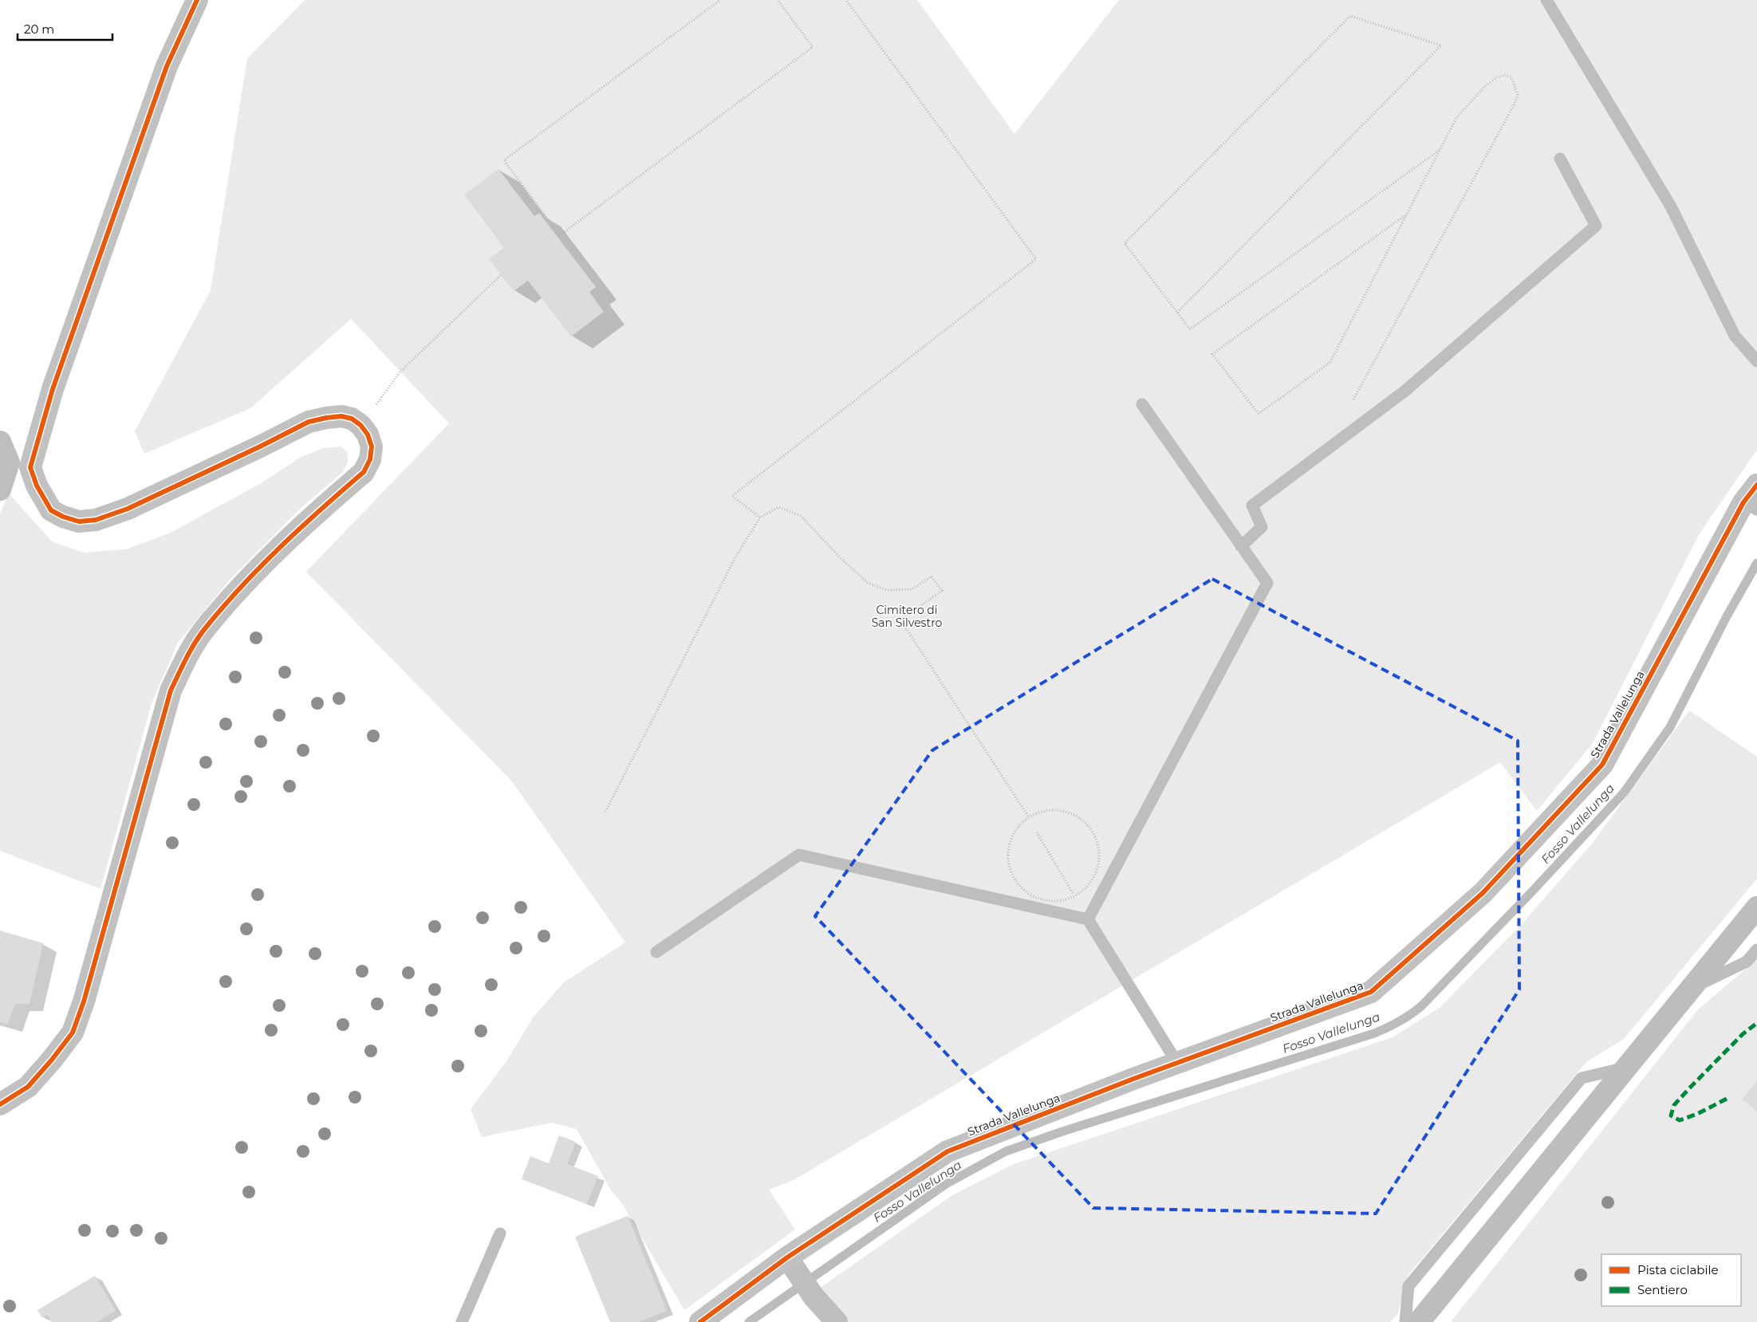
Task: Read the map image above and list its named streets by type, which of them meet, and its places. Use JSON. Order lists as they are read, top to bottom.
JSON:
{
  "streets": {
    "street": ["Strada Vallelunga"]
  },
  "water": ["Fosso Vallelunga"],
  "parks": ["Cimitero di San Silvestro"],
  "legend": ["Pista ciclabile", "Sentiero"],
  "scale_bar": "20 m"
}
